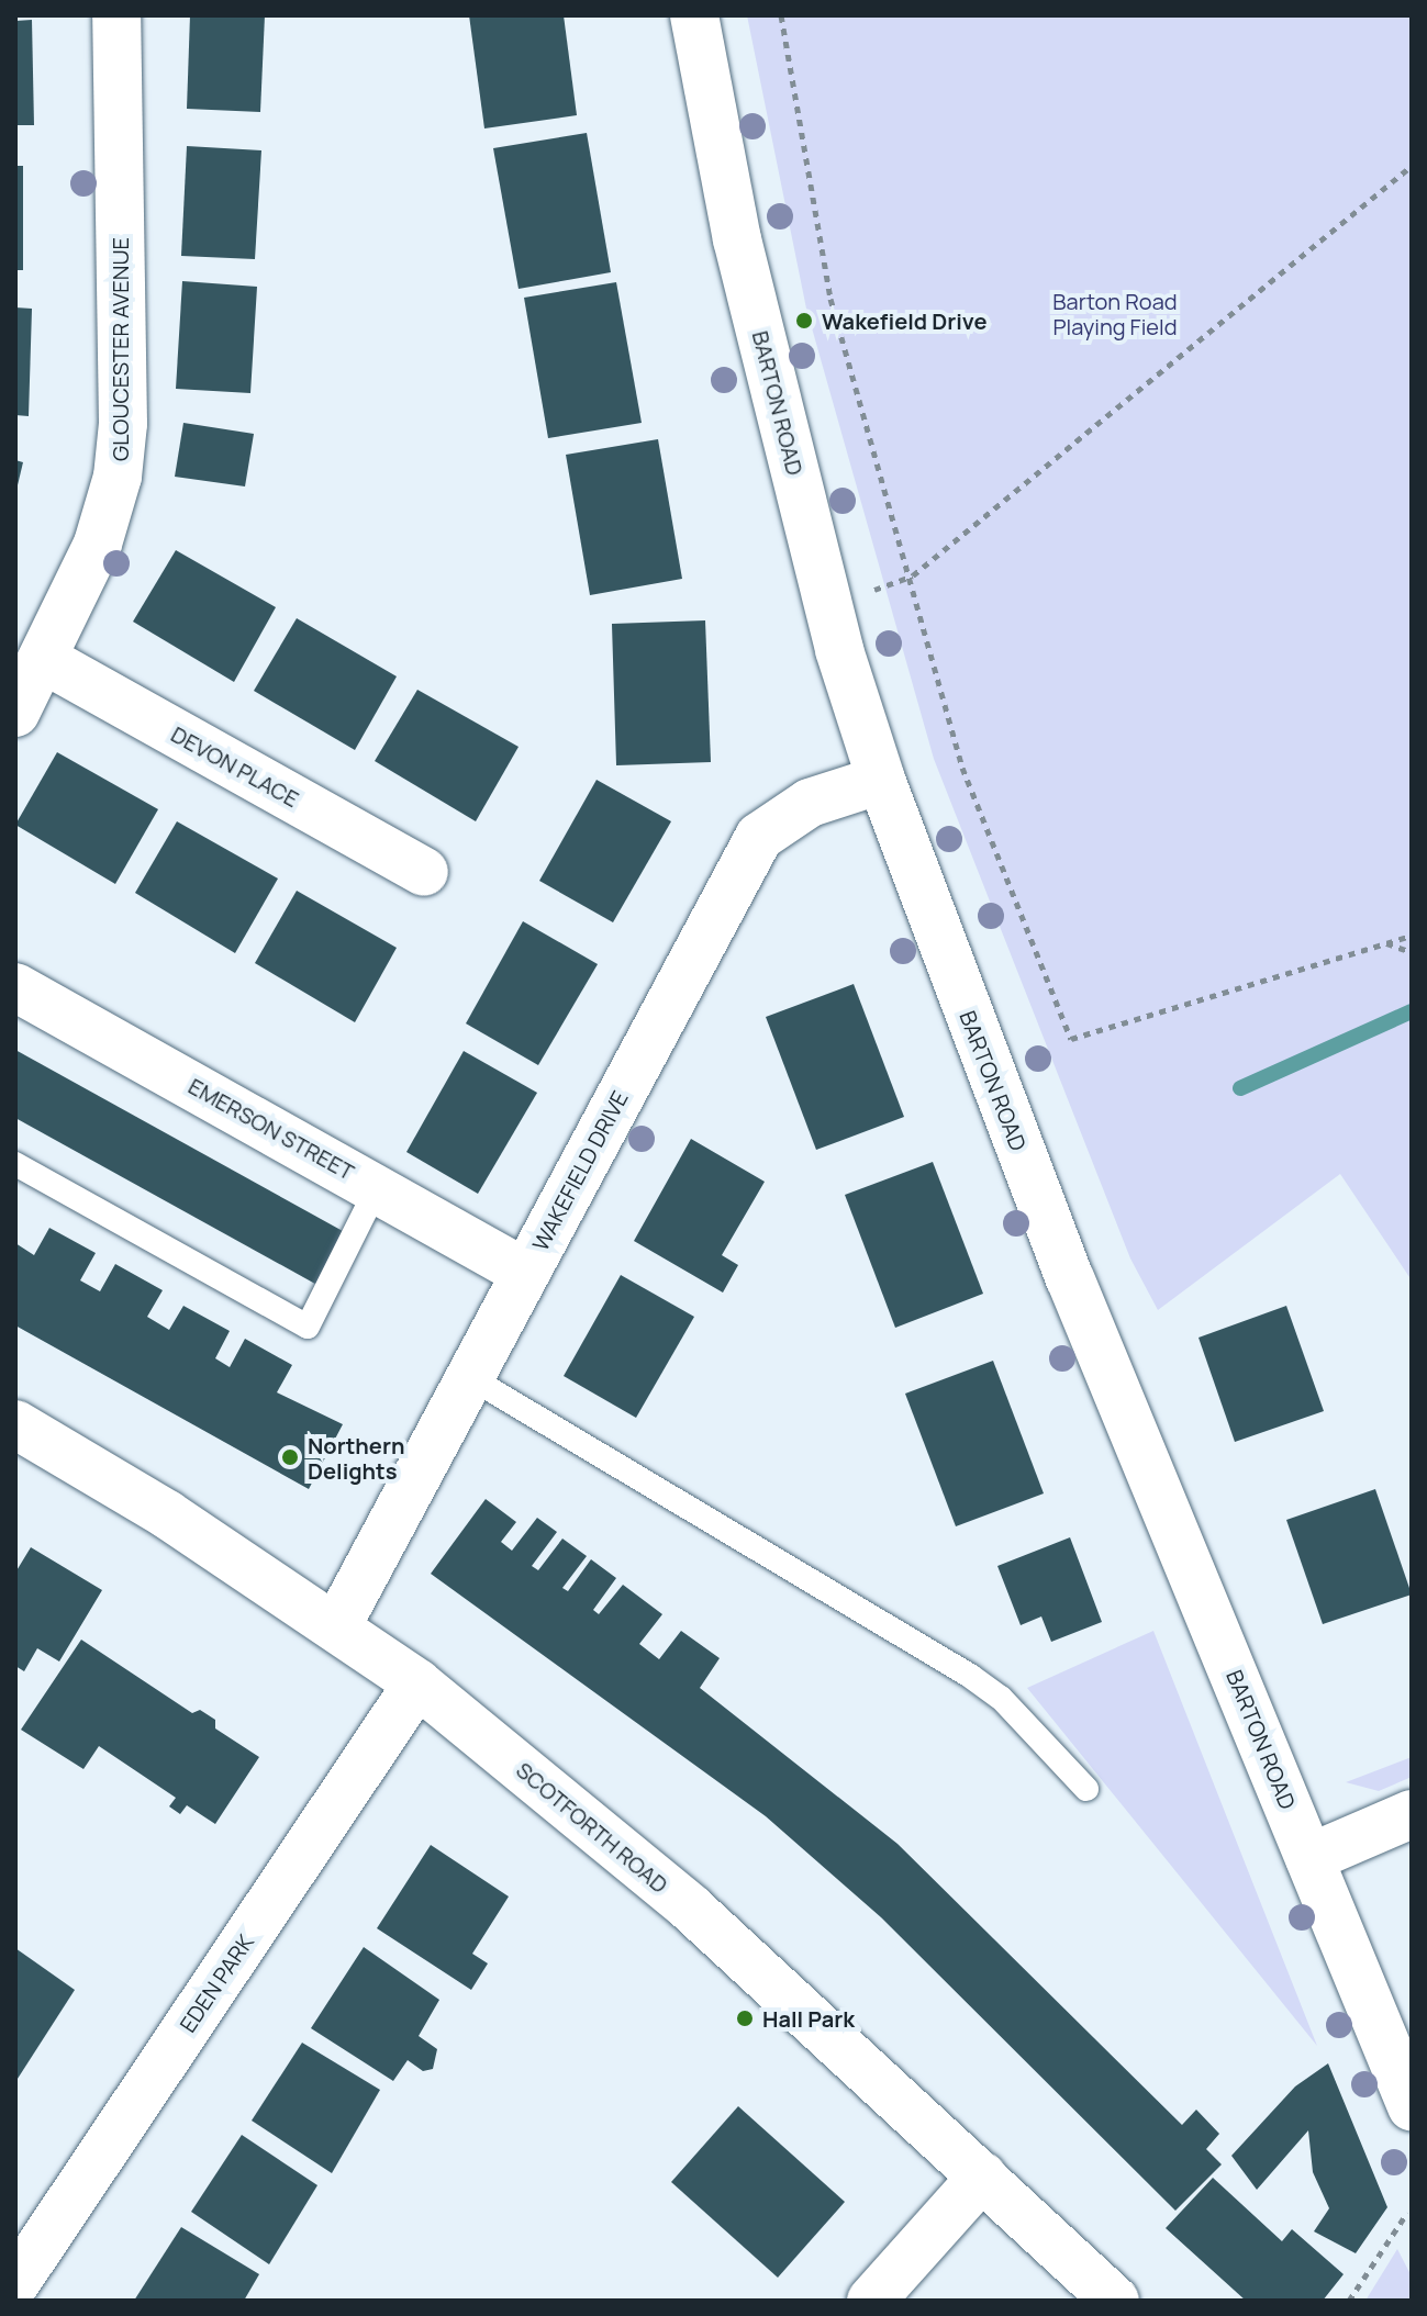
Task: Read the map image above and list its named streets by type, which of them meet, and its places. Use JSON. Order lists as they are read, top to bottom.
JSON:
{
  "streets": {
    "street": [
      "GLOUCESTER AVENUE",
      "BARTON ROAD",
      "DEVON PLACE",
      "EMERSON STREET",
      "WAKEFIELD DRIVE",
      "SCOTFORTH ROAD",
      "EDEN PARK"
    ]
  },
  "crossings": [
    ["GLOUCESTER AVENUE", "DEVON PLACE"],
    ["BARTON ROAD", "WAKEFIELD DRIVE"],
    ["EMERSON STREET", "WAKEFIELD DRIVE"],
    ["WAKEFIELD DRIVE", "SCOTFORTH ROAD"],
    ["SCOTFORTH ROAD", "EDEN PARK"]
  ],
  "parks": ["Barton Road Playing Field"],
  "places": ["Wakefield Drive", "Northern Delights", "Hall Park"]
}
